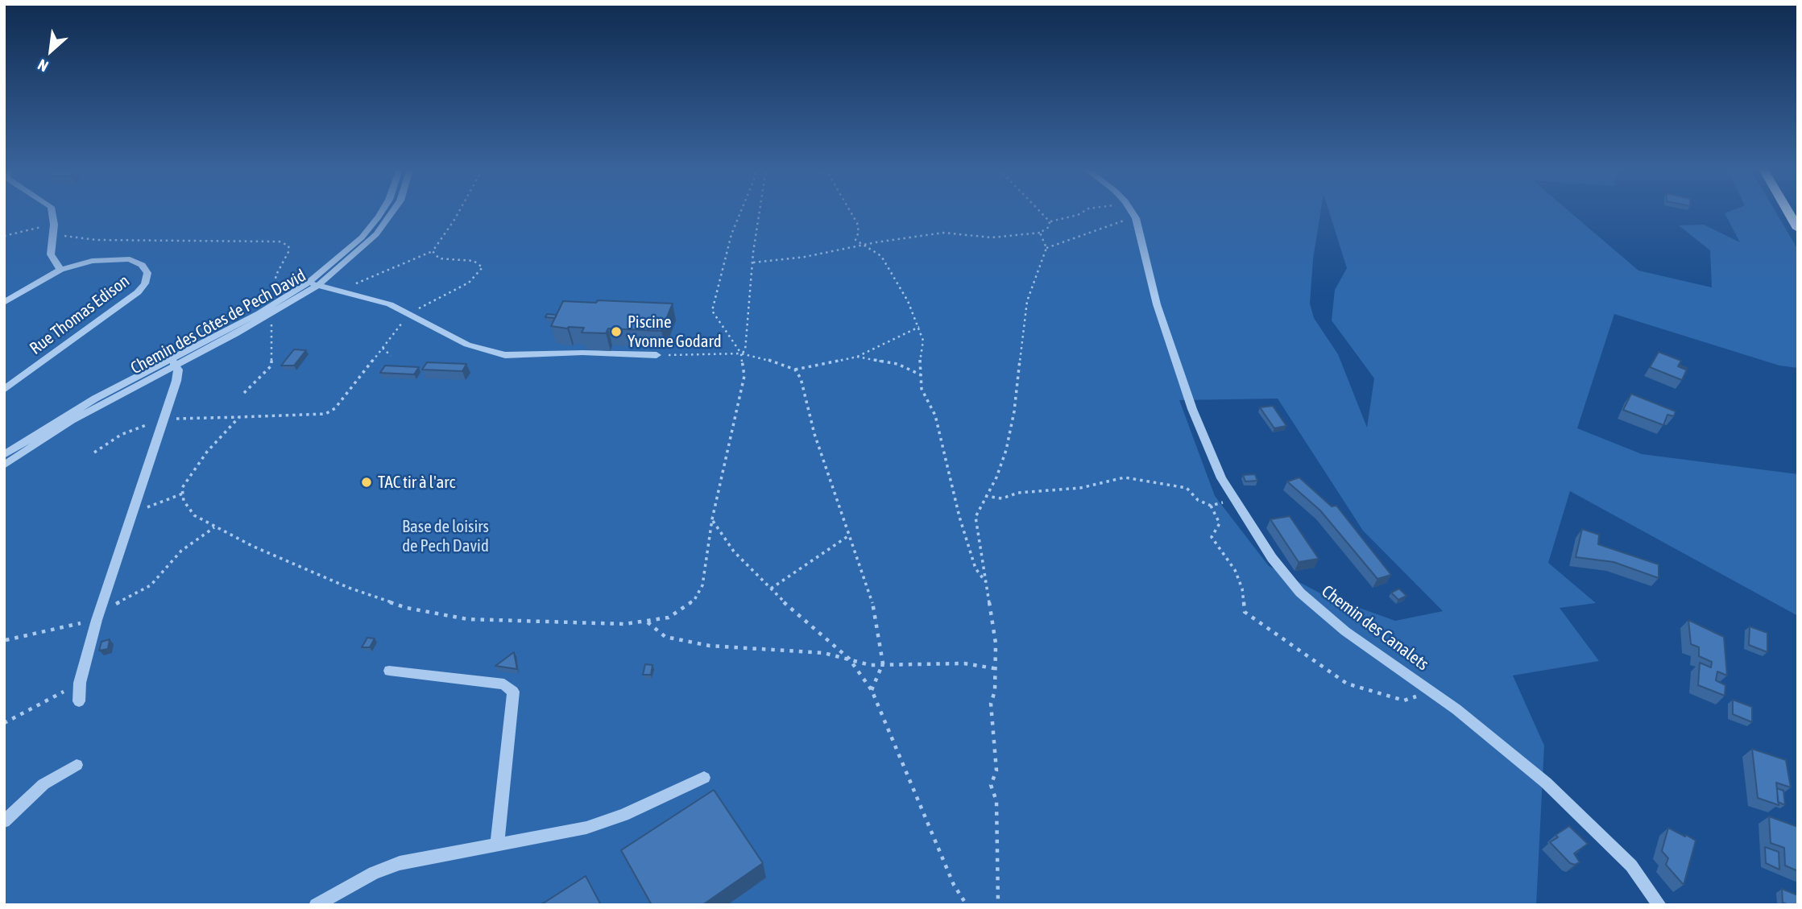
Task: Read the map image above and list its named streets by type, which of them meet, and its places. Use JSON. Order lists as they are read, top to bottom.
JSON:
{
  "streets": {
    "street": ["Rue Thomas Edison", "Chemin des Côtes de Pech David", "Chemin des Canalets"]
  },
  "parks": ["Base de loisirs de Pech David"],
  "places": ["Piscine Yvonne Godard", "TAC tir à l'arc"],
  "north": "bottom left"
}
